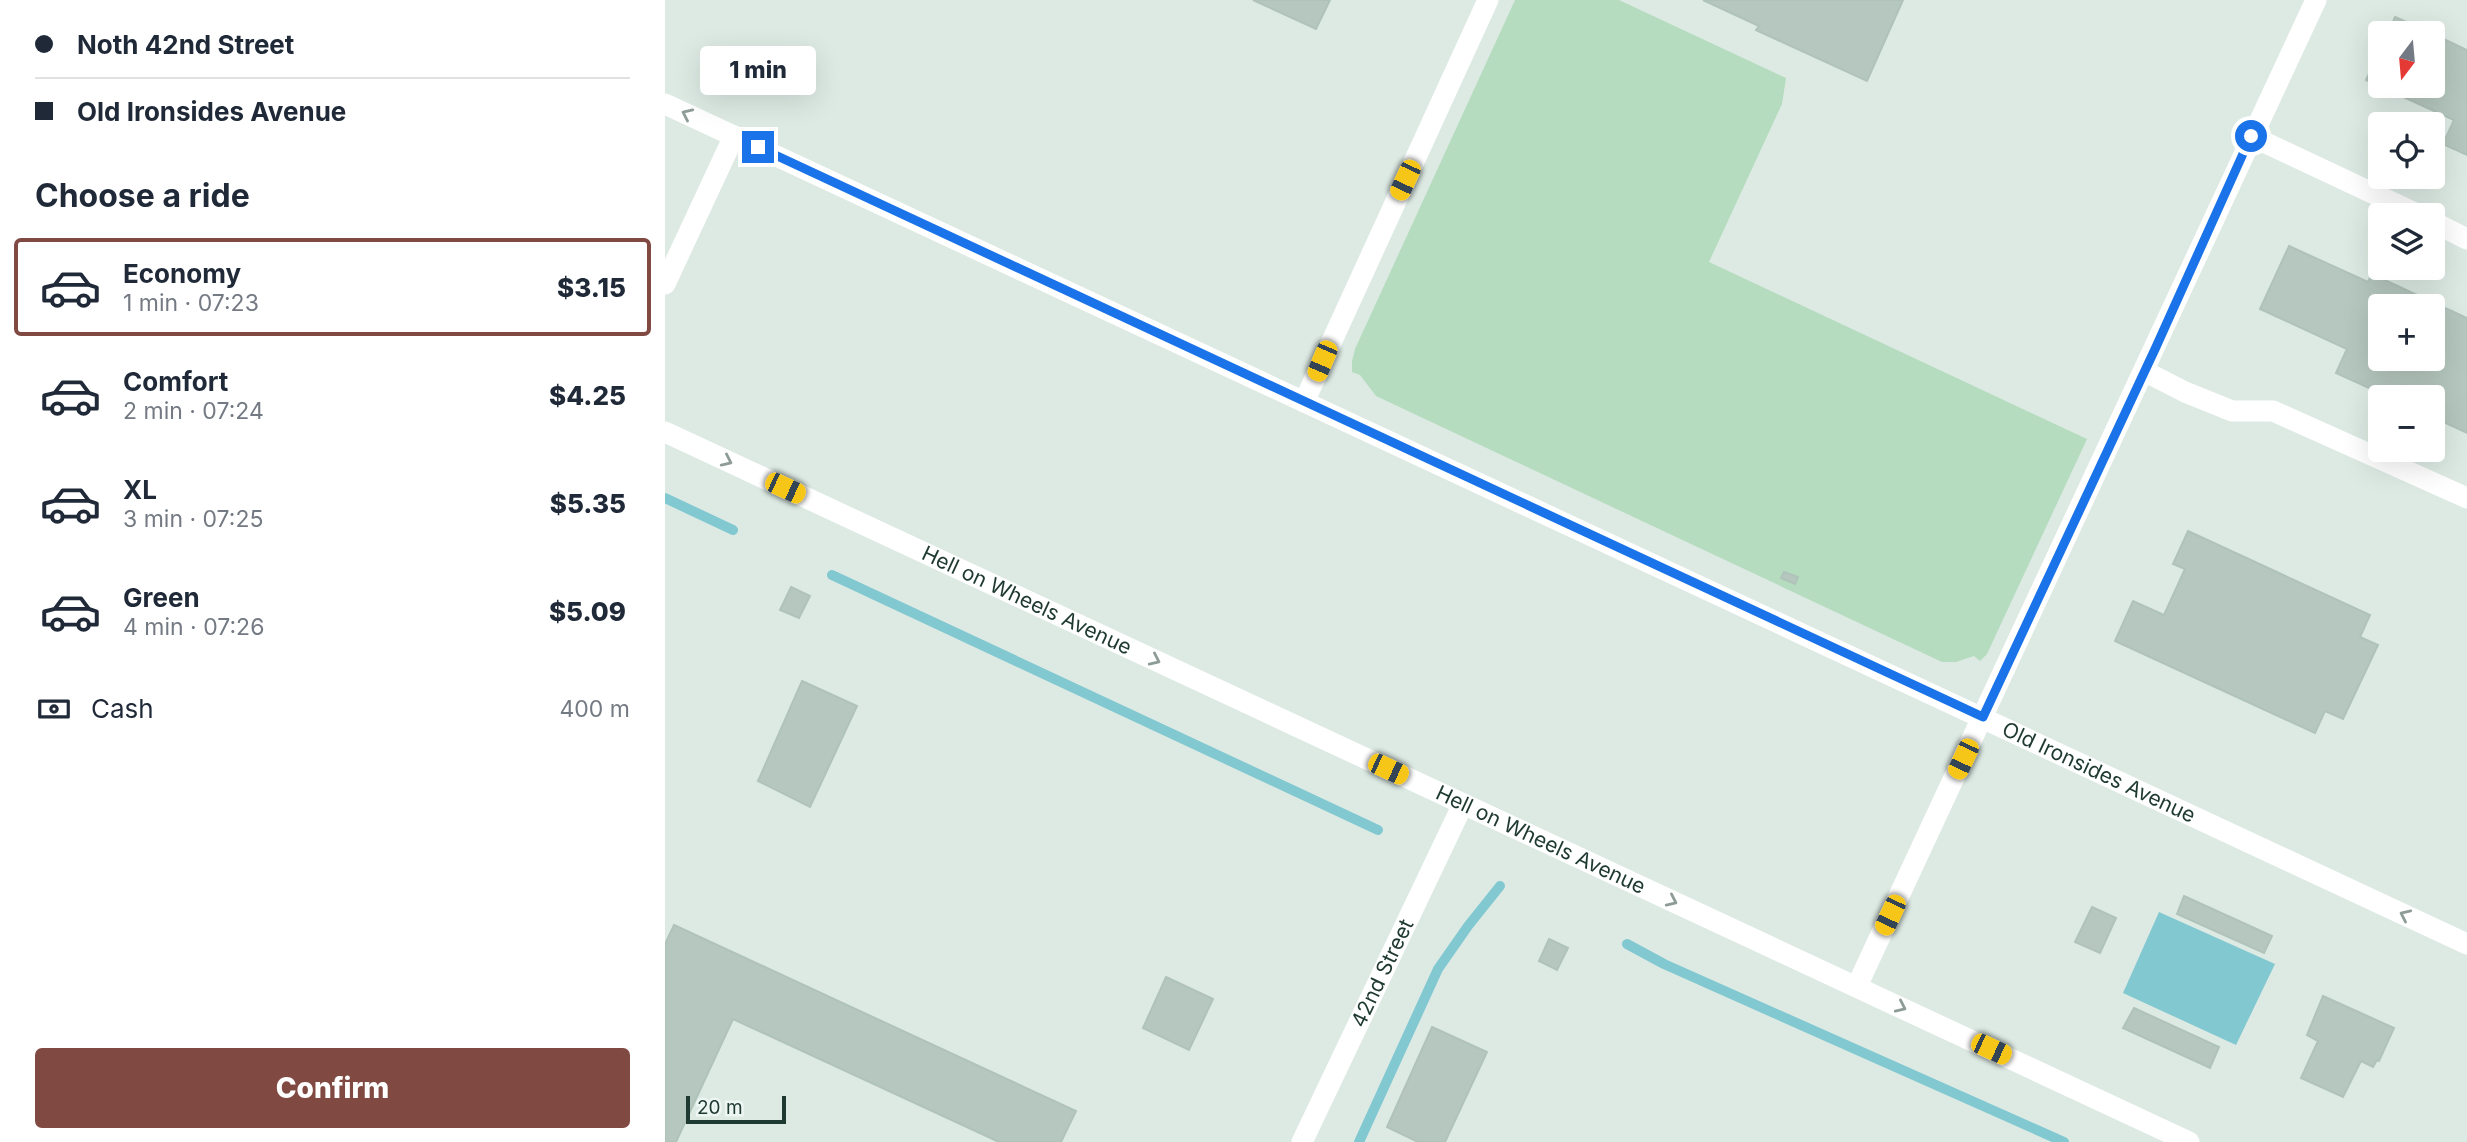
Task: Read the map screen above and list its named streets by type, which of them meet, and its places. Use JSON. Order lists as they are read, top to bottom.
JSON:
{
  "streets": {
    "street": ["Hell on Wheels Avenue", "Old Ironsides Avenue", "42nd Street"]
  },
  "crossings": [
    ["Hell on Wheels Avenue", "42nd Street"]
  ],
  "one_way": ["Hell on Wheels Avenue"],
  "scale_bar": "20 m",
  "north": "bottom",
  "page": {
    "banner": ["Noth 42nd Street", "Old Ironsides Avenue"],
    "map_buttons": ["+", "−"],
    "bubble": "1 min",
    "heading": "Choose a ride",
    "list": [
      {
        "name": "Economy",
        "note": "1 min · 07:23",
        "value": "$3.15"
      },
      {
        "name": "Comfort",
        "note": "2 min · 07:24",
        "value": "$4.25"
      },
      {
        "name": "XL",
        "note": "3 min · 07:25",
        "value": "$5.35"
      },
      {
        "name": "Green",
        "note": "4 min · 07:26",
        "value": "$5.09"
      }
    ],
    "pay": ["Cash", "400 m"],
    "buttons": "Confirm",
    "scale": "20 m"
  }
}
